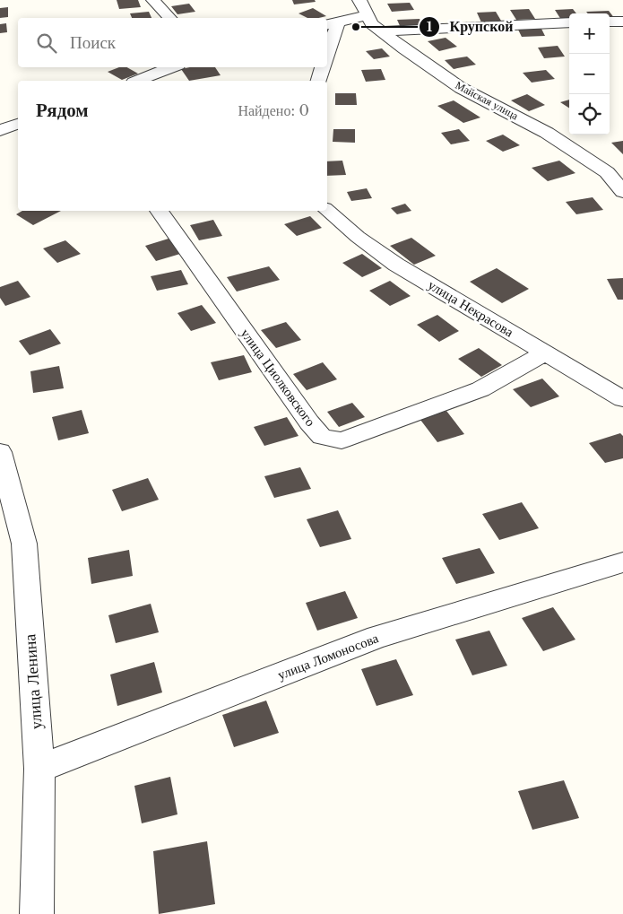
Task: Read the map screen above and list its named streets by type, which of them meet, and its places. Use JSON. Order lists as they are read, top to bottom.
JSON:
{
  "streets": {
    "street": [
      "Майская улица",
      "улица Некрасова",
      "улица Циолковского",
      "улица Ломоносова",
      "улица Ленина"
    ]
  },
  "crossings": [
    ["улица Некрасова", "улица Циолковского"],
    ["улица Ломоносова", "улица Ленина"]
  ],
  "places": ["Крупской"],
  "page": {
    "map_buttons": ["+", "−"],
    "search": "Поиск",
    "heading": ["Рядом", "Найдено: 0"]
  }
}
